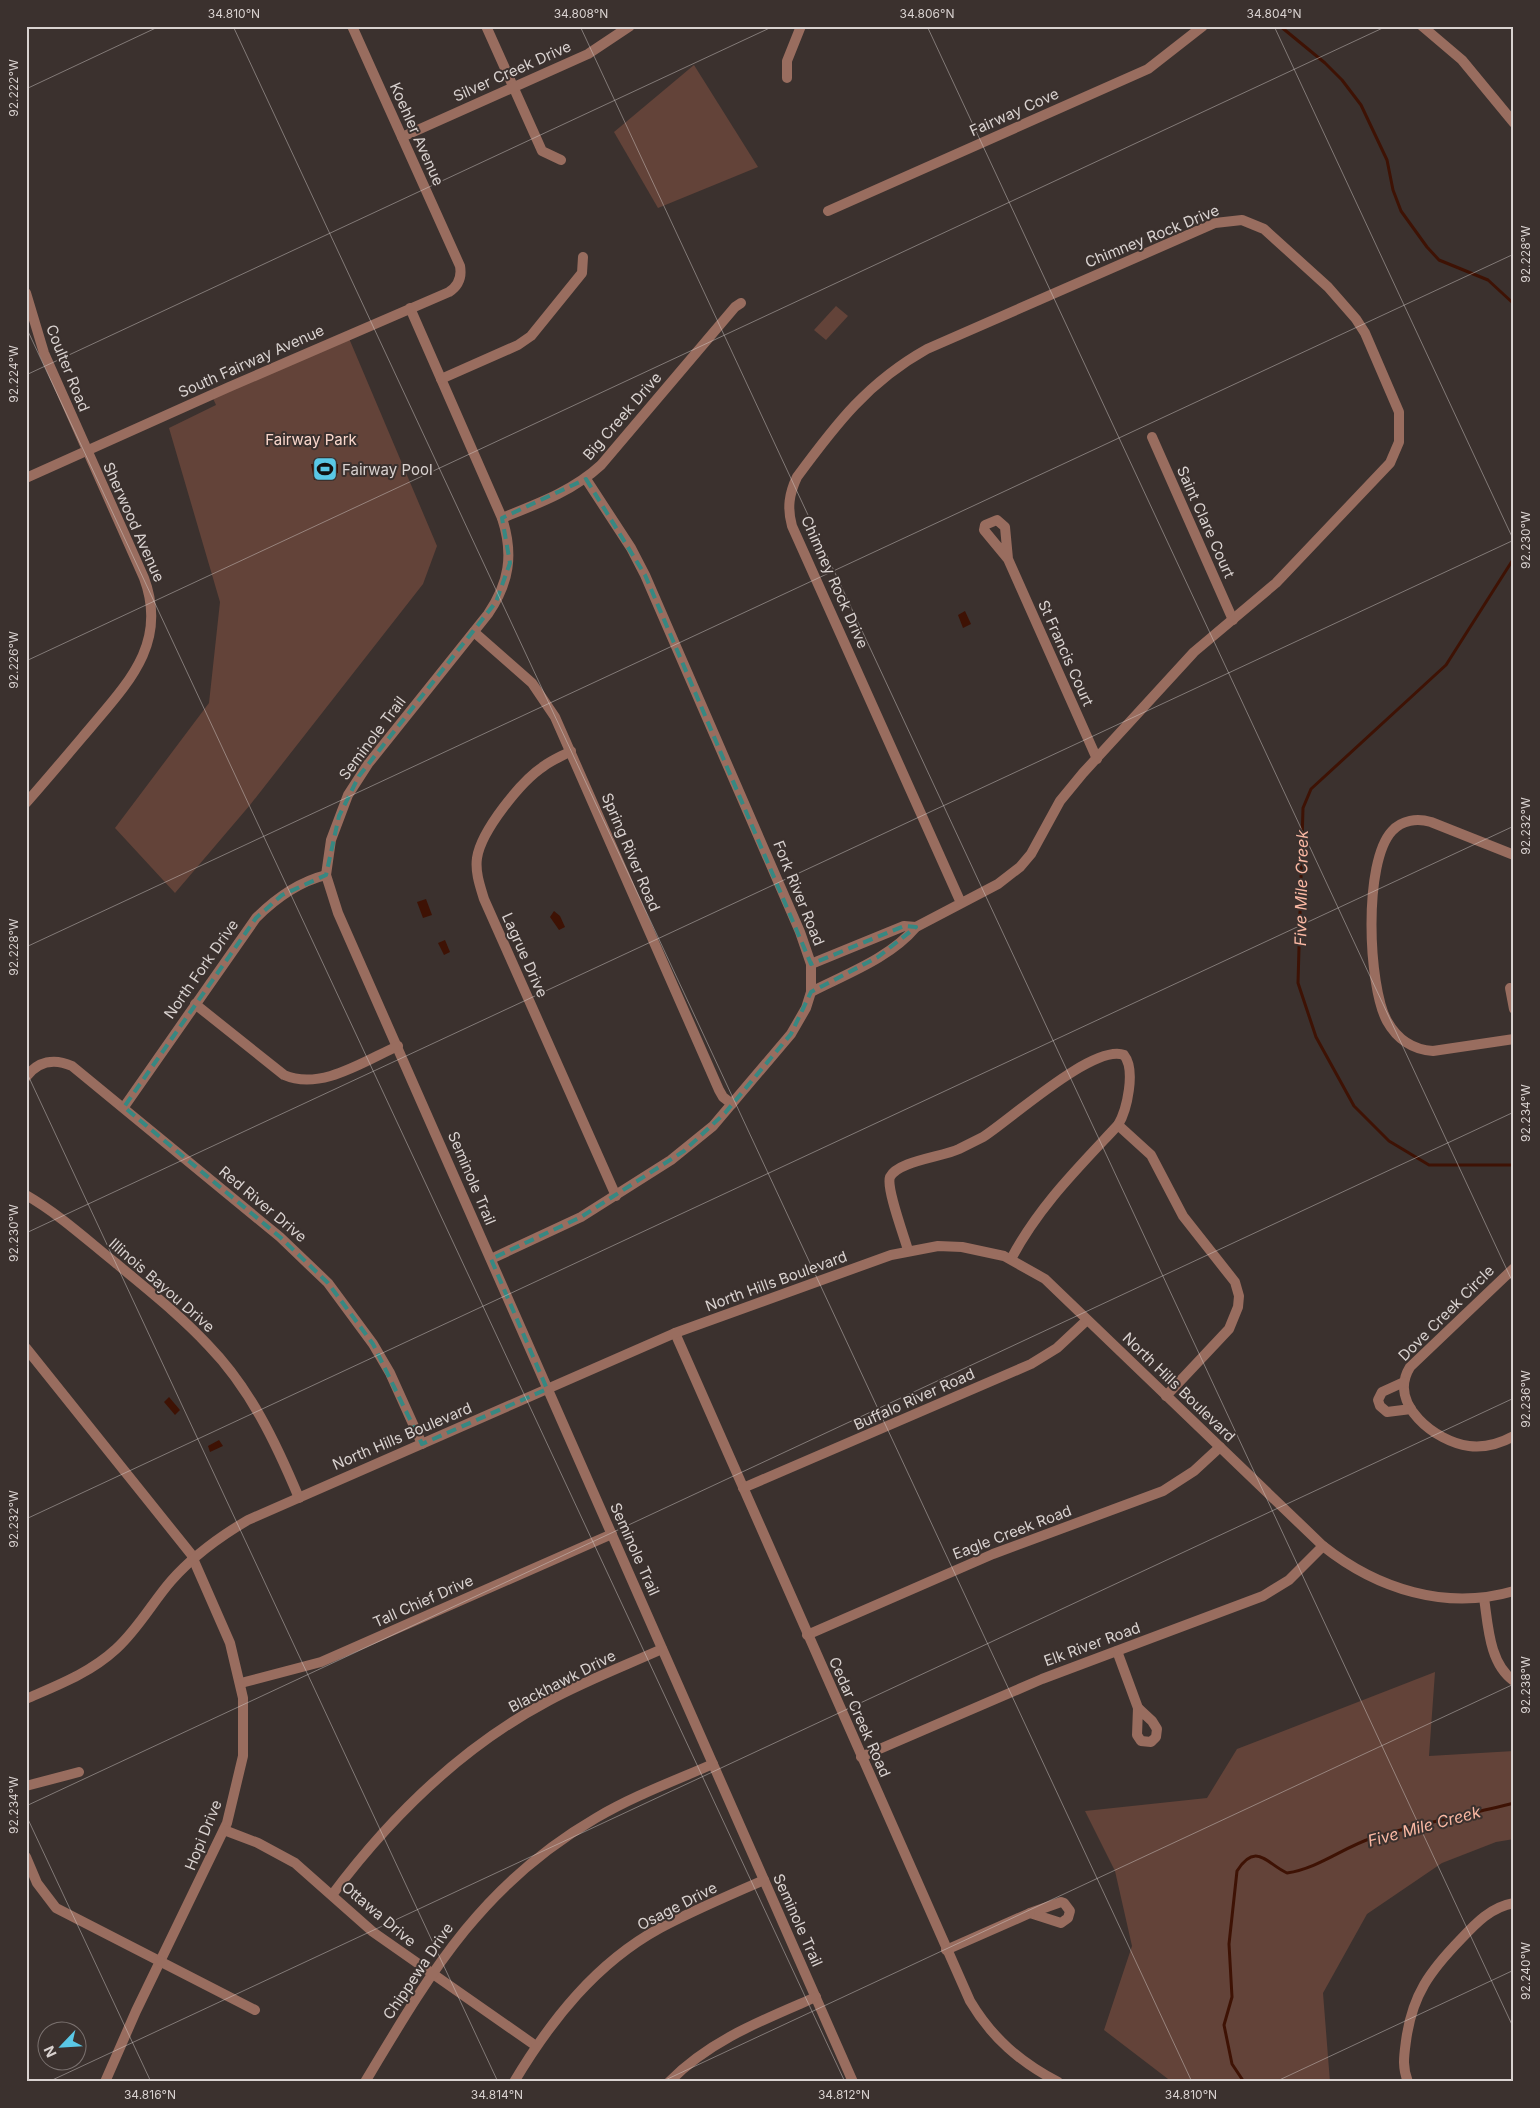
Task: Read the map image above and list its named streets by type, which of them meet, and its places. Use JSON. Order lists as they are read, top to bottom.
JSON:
{
  "streets": {
    "street": [
      "Silver Creek Drive",
      "Fairway Cove",
      "Koehler Avenue",
      "Chimney Rock Drive",
      "South Fairway Avenue",
      "Coulter Road",
      "Big Creek Drive",
      "Sherwood Avenue",
      "Saint Clare Court",
      "St Francis Court",
      "Seminole Trail",
      "Spring River Road",
      "Fork River Road",
      "Lagrue Drive",
      "North Fork Drive",
      "Red River Drive",
      "North Hills Boulevard",
      "Illinois Bayou Drive",
      "Dove Creek Circle",
      "Buffalo River Road",
      "Eagle Creek Road",
      "Tall Chief Drive",
      "Elk River Road",
      "Blackhawk Drive",
      "Cedar Creek Road",
      "Hopi Drive",
      "Osage Drive",
      "Ottawa Drive",
      "Chippewa Drive"
    ]
  },
  "crossings": [
    ["Silver Creek Drive", "Koehler Avenue"],
    ["Koehler Avenue", "South Fairway Avenue"],
    ["Chimney Rock Drive", "Saint Clare Court"],
    ["Chimney Rock Drive", "St Francis Court"],
    ["Chimney Rock Drive", "Fork River Road"],
    ["South Fairway Avenue", "Coulter Road"],
    ["South Fairway Avenue", "Sherwood Avenue"],
    ["South Fairway Avenue", "Seminole Trail"],
    ["Coulter Road", "Sherwood Avenue"],
    ["Big Creek Drive", "Seminole Trail"],
    ["Big Creek Drive", "Fork River Road"],
    ["Seminole Trail", "Spring River Road"],
    ["Seminole Trail", "Fork River Road"],
    ["Seminole Trail", "North Fork Drive"],
    ["Seminole Trail", "North Hills Boulevard"],
    ["Seminole Trail", "Tall Chief Drive"],
    ["Seminole Trail", "Blackhawk Drive"],
    ["Seminole Trail", "Osage Drive"],
    ["Seminole Trail", "Chippewa Drive"],
    ["Spring River Road", "Fork River Road"],
    ["Spring River Road", "Lagrue Drive"],
    ["Fork River Road", "Lagrue Drive"],
    ["North Fork Drive", "Red River Drive"],
    ["Red River Drive", "North Hills Boulevard"],
    ["North Hills Boulevard", "Illinois Bayou Drive"],
    ["North Hills Boulevard", "Buffalo River Road"],
    ["North Hills Boulevard", "Eagle Creek Road"],
    ["North Hills Boulevard", "Elk River Road"],
    ["North Hills Boulevard", "Cedar Creek Road"],
    ["North Hills Boulevard", "Hopi Drive"],
    ["Buffalo River Road", "Cedar Creek Road"],
    ["Eagle Creek Road", "Cedar Creek Road"],
    ["Tall Chief Drive", "Hopi Drive"],
    ["Elk River Road", "Cedar Creek Road"],
    ["Blackhawk Drive", "Ottawa Drive"],
    ["Hopi Drive", "Ottawa Drive"],
    ["Osage Drive", "Ottawa Drive"],
    ["Ottawa Drive", "Chippewa Drive"]
  ],
  "water": ["Five Mile Creek"],
  "parks": ["Fairway Park"],
  "places": {
    "sports": ["Fairway Pool"]
  },
  "north": "bottom left",
  "coordinates": [
    "34.810°N",
    "34.808°N",
    "34.806°N",
    "34.804°N",
    "92.222°W",
    "92.228°W",
    "92.224°W",
    "92.230°W",
    "92.226°W",
    "92.232°W",
    "92.234°W",
    "92.236°W",
    "92.238°W",
    "92.240°W",
    "34.816°N",
    "34.814°N",
    "34.812°N"
  ]
}
